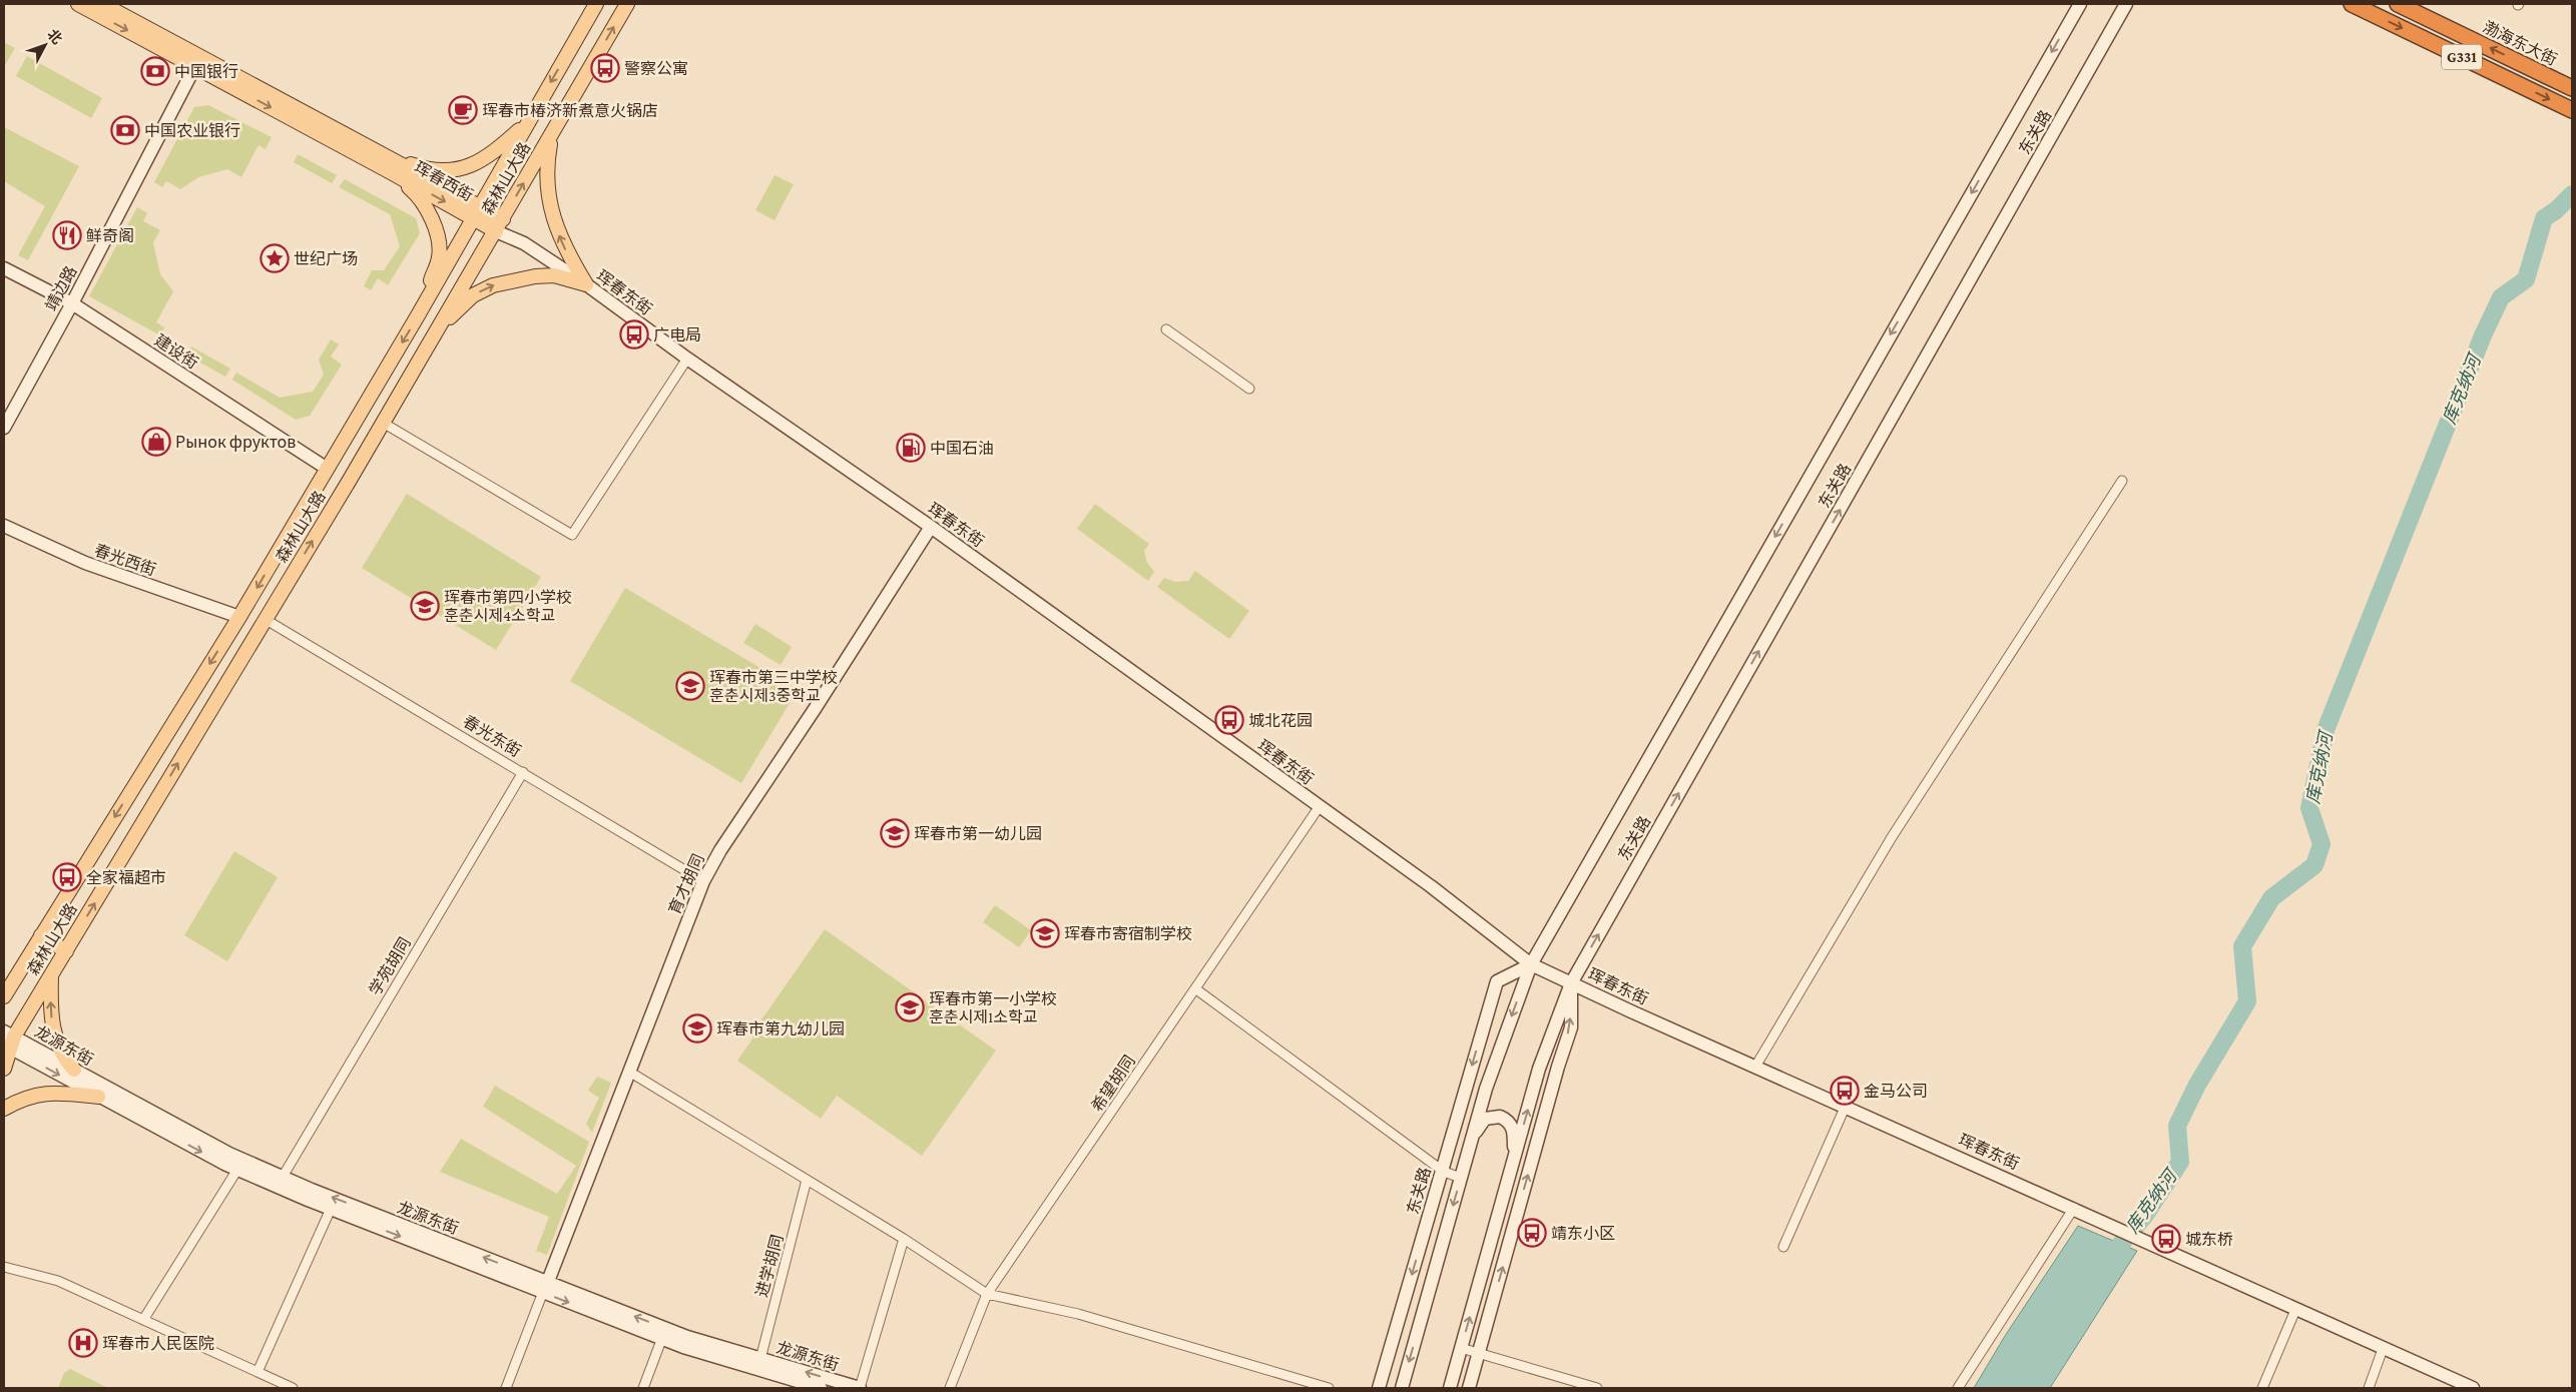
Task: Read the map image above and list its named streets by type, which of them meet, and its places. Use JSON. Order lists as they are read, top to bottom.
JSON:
{
  "streets": {
    "highway": ["渤海东大街", "G331"],
    "main road": [
      "东关路",
      "森林山大路",
      "珲春西街",
      "靖边路",
      "珲春东街",
      "建设街",
      "春光西街",
      "育才胡同",
      "龙源东街"
    ],
    "street": [
      "春光东街",
      "学苑胡同",
      "希望胡同",
      "进学胡同"
    ]
  },
  "crossings": [
    ["东关路", "珲春东街"],
    ["森林山大路", "珲春西街"],
    ["森林山大路", "建设街"],
    ["森林山大路", "春光西街"],
    ["森林山大路", "春光东街"],
    ["森林山大路", "龙源东街"],
    ["珲春西街", "靖边路"],
    ["珲春西街", "珲春东街"],
    ["靖边路", "建设街"],
    ["珲春东街", "育才胡同"],
    ["珲春东街", "希望胡同"],
    ["春光东街", "育才胡同"],
    ["春光东街", "学苑胡同"],
    ["育才胡同", "龙源东街"],
    ["学苑胡同", "龙源东街"],
    ["龙源东街", "进学胡同"]
  ],
  "water": ["库克纳河"],
  "places": {
    "bus stop": [
      "警察公寓",
      "广电局",
      "城北花园",
      "全家福超市",
      "金马公司",
      "靖东小区",
      "城东桥"
    ],
    "bank": ["中国银行", "中国农业银行"],
    "cafe": ["珲春市椿济新煮意火锅店"],
    "restaurant": ["鲜奇阁"],
    "place": ["世纪广场"],
    "shop": ["Рынок фруктов"],
    "fuel station": ["中国石油"],
    "school or university": [
      "珲春市第四小学校 훈춘시제4소학교",
      "珲春市第三中学校 훈춘시제3중학교",
      "珲春市第一幼儿园",
      "珲春市寄宿制学校",
      "珲春市第一小学校 훈춘시제1소학교",
      "珲春市第九幼儿园"
    ],
    "hospital": ["珲春市人民医院"]
  },
  "north": "top right"
}
